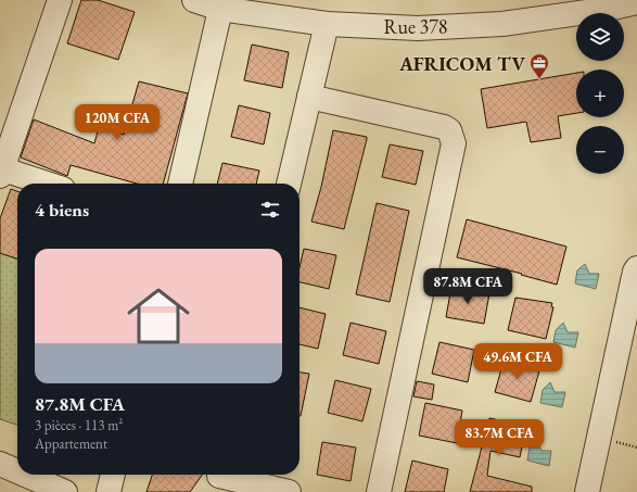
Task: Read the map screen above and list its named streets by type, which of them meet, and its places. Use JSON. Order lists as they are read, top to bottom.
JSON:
{
  "streets": {
    "street": ["Rue 378"]
  },
  "places": {
    "office": ["AFRICOM TV"]
  },
  "page": {
    "map_buttons": ["+", "−"],
    "price": [
      "120M CFA",
      "87.8M CFA",
      "49.6M CFA",
      "83.7M CFA"
    ],
    "heading": "4 biens",
    "list": [
      {
        "name": "87.8M CFA",
        "note": "3 pièces · 113 m² · Appartement"
      }
    ]
  }
}
